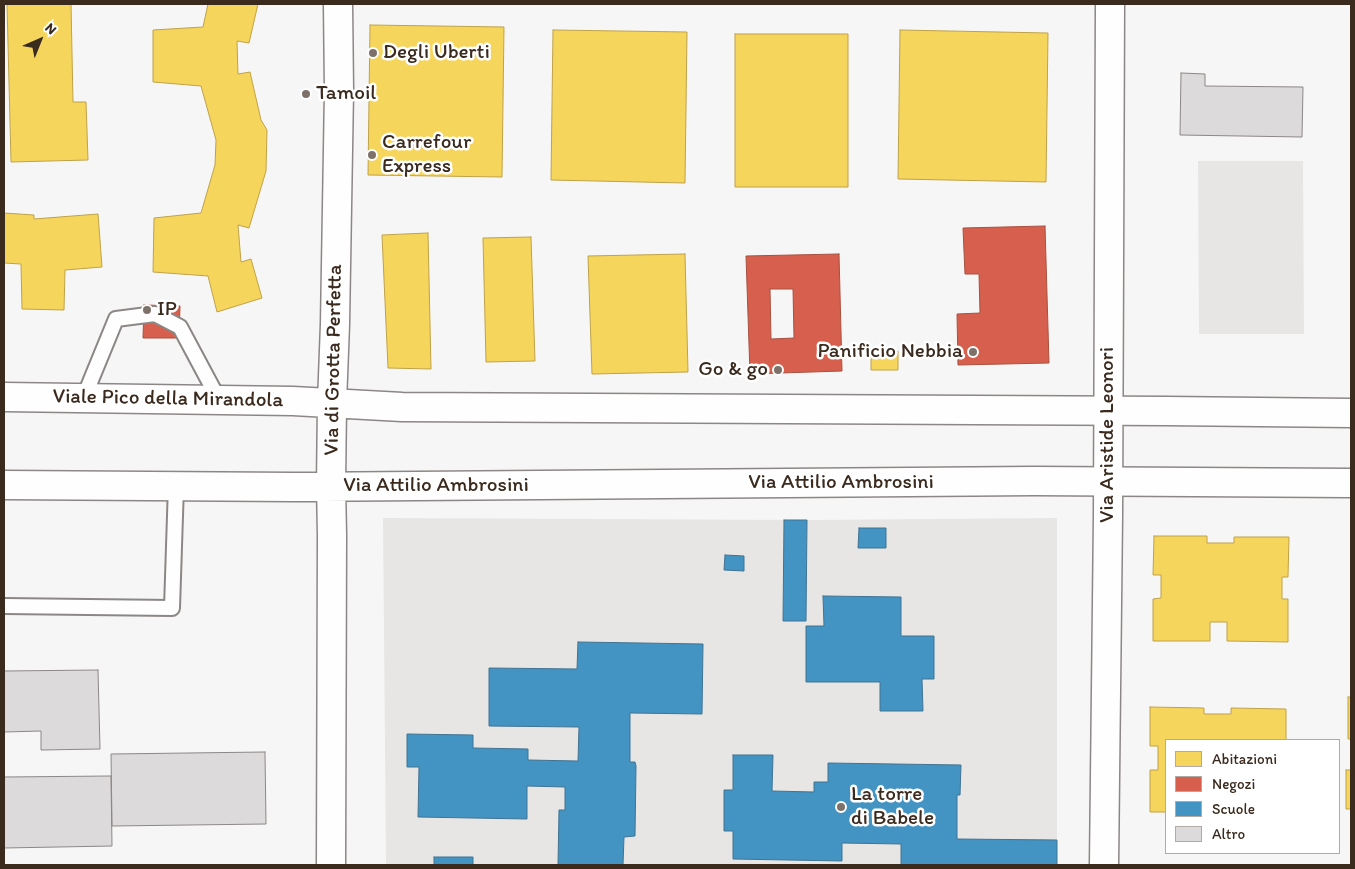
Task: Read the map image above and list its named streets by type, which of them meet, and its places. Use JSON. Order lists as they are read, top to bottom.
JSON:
{
  "streets": {
    "street": [
      "Via di Grotta Perfetta",
      "Viale Pico della Mirandola",
      "Via Aristide Leonori",
      "Via Attilio Ambrosini"
    ]
  },
  "crossings": [
    ["Via di Grotta Perfetta", "Viale Pico della Mirandola"],
    ["Via di Grotta Perfetta", "Via Attilio Ambrosini"],
    ["Via Aristide Leonori", "Via Attilio Ambrosini"]
  ],
  "places": [
    "Degli Uberti",
    "Tamoil",
    "Carrefour Express",
    "IP",
    "Panificio Nebbia",
    "Go & go",
    "La torre di Babele"
  ],
  "legend": [
    "Abitazioni",
    "Negozi",
    "Scuole",
    "Altro"
  ],
  "north": "top right"
}
